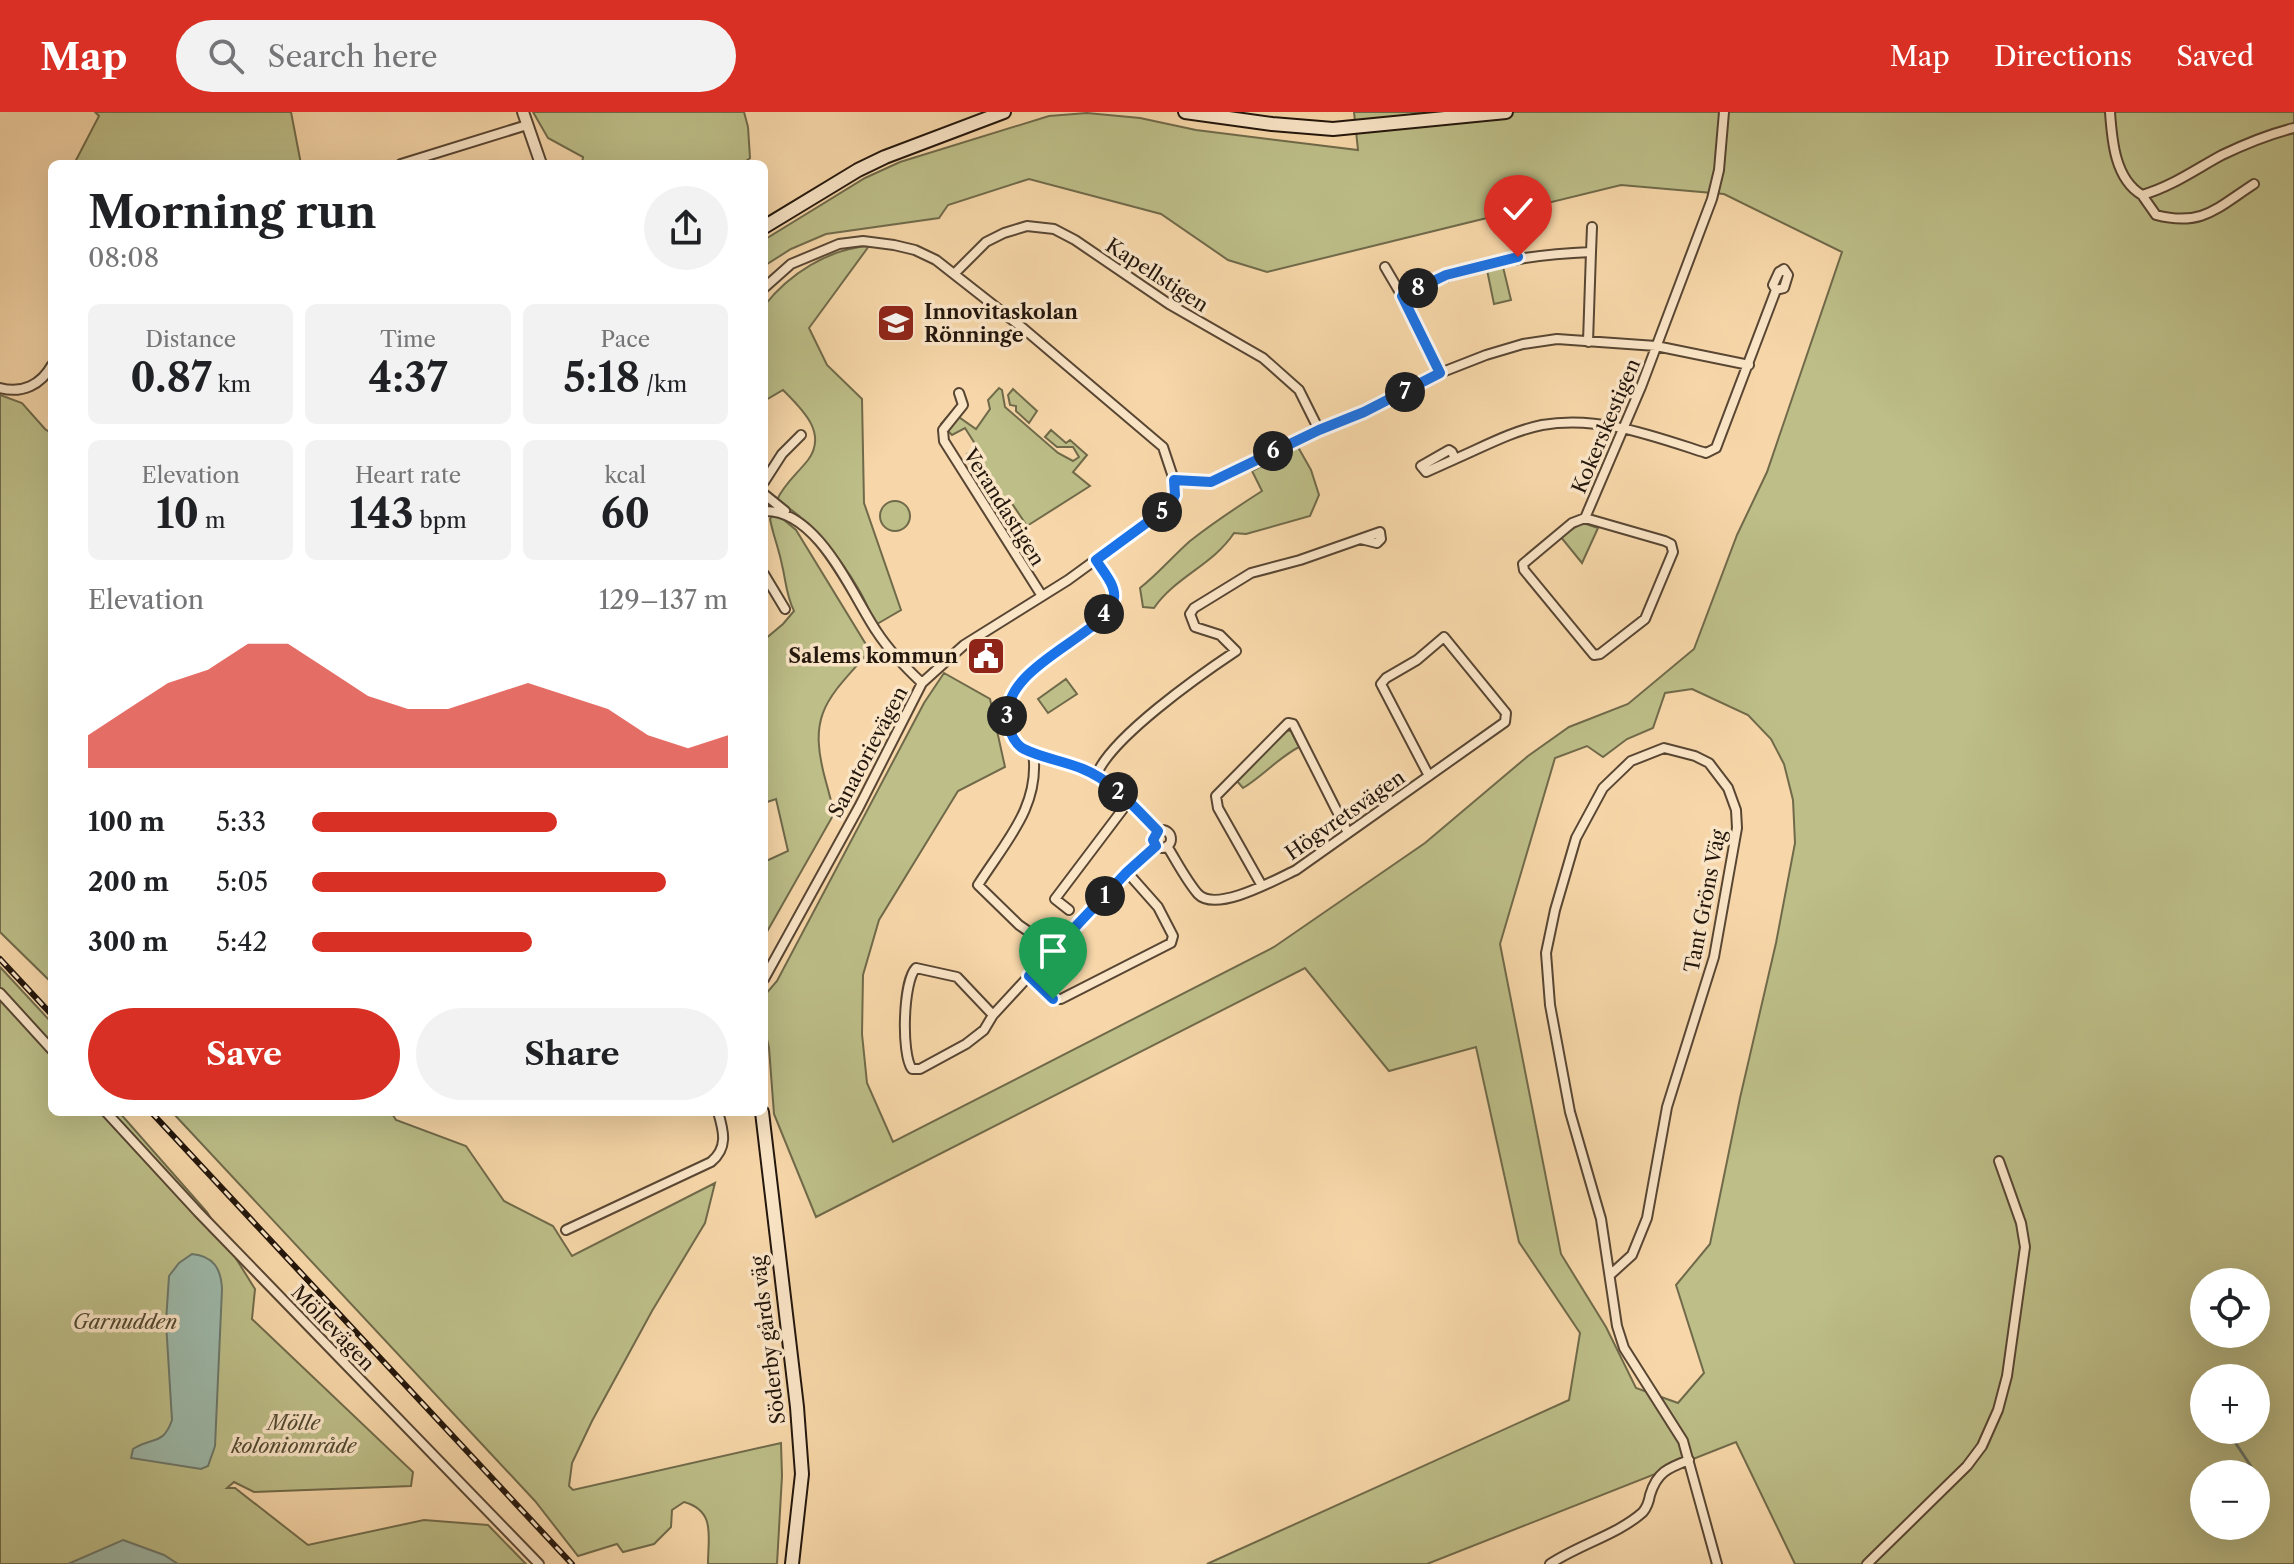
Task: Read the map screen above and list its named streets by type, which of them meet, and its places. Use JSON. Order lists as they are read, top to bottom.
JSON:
{
  "streets": {
    "main road": ["Söderby gårds väg"],
    "street": [
      "Kapellstigen",
      "Kokerskestigen",
      "Verandastigen",
      "Sanatorievägen",
      "Högvretsvägen",
      "Tant Gröns Väg",
      "Möllevägen"
    ]
  },
  "crossings": [
    ["Verandastigen", "Sanatorievägen"]
  ],
  "parks": ["Garnudden", "Mölle koloniområde"],
  "places": {
    "school or university": ["Innovitaskolan Rönninge"],
    "public building": ["Salems kommun"]
  },
  "page": {
    "header": "Map",
    "search": "Search here",
    "nav": ["Map", "Directions", "Saved"],
    "heading": ["Morning run", "08:08"],
    "pins": [
      "8",
      "7",
      "6",
      "5",
      "4",
      "3",
      "2",
      "1"
    ],
    "stats": [
      ["Distance", "0.87 km"],
      ["Time", "4:37"],
      ["Pace", "5:18 /km"],
      ["Elevation", "10 m"],
      ["Heart rate", "143 bpm"],
      ["kcal", "60"]
    ],
    "chart": ["Elevation", "129–137 m"],
    "list": [
      {
        "name": "100 m",
        "note": "5:33"
      },
      {
        "name": "200 m",
        "note": "5:05"
      },
      {
        "name": "300 m",
        "note": "5:42"
      }
    ],
    "buttons": ["Save", "Share"],
    "map_buttons": ["+", "−"]
  }
}
